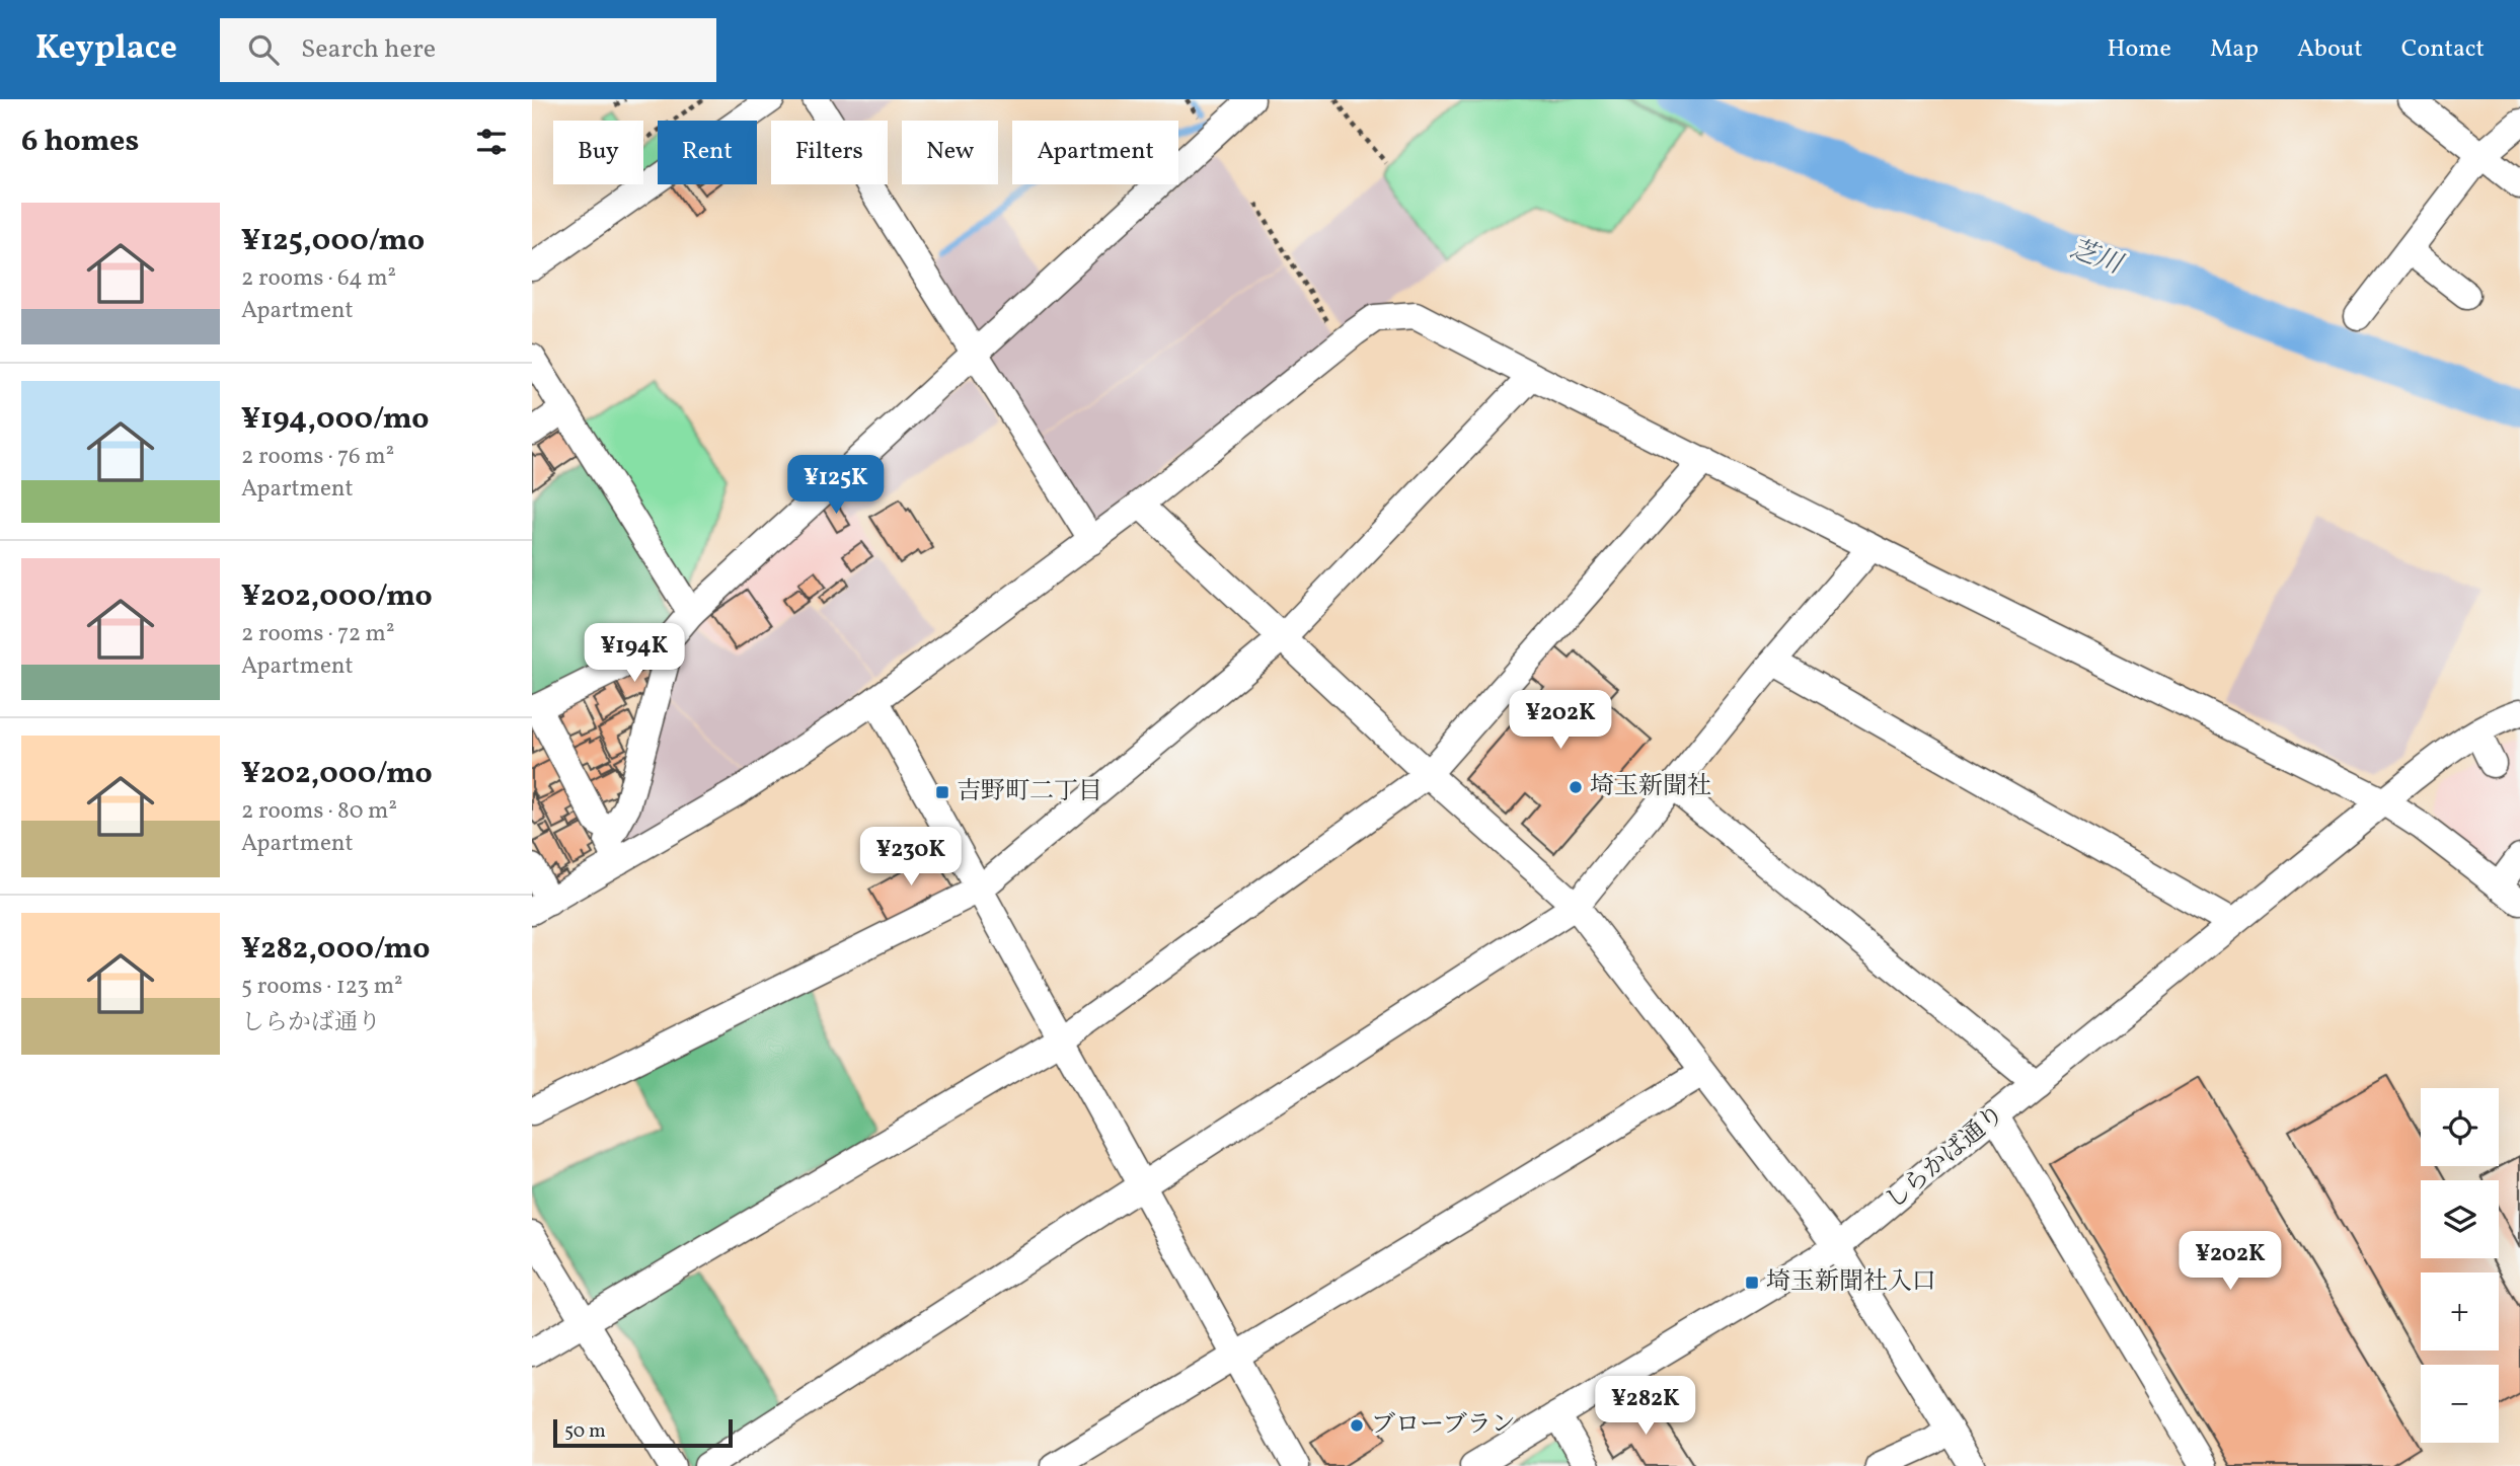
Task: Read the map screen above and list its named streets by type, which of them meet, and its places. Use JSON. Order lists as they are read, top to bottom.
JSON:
{
  "streets": {
    "street": ["しらかば通り"]
  },
  "water": ["芝川"],
  "places": {
    "other": ["埼玉新聞社", "ブローブラン"],
    "transit": ["吉野町二丁目", "埼玉新聞社入口"]
  },
  "scale_bar": "50 m",
  "page": {
    "header": "Keyplace",
    "search": "Search here",
    "nav": [
      "Home",
      "Map",
      "About",
      "Contact"
    ],
    "heading": "6 homes",
    "chip": [
      "Buy",
      "Rent",
      "Filters",
      "New",
      "Apartment"
    ],
    "list": [
      {
        "name": "¥125,000/mo",
        "note": "2 rooms · 64 m² · Apartment"
      },
      {
        "name": "¥194,000/mo",
        "note": "2 rooms · 76 m² · Apartment"
      },
      {
        "name": "¥202,000/mo",
        "note": "2 rooms · 72 m² · Apartment"
      },
      {
        "name": "¥202,000/mo",
        "note": "2 rooms · 80 m² · Apartment"
      },
      {
        "name": "¥282,000/mo",
        "note": "5 rooms · 123 m² · しらかば通り"
      }
    ],
    "price": [
      "¥125K",
      "¥194K",
      "¥202K",
      "¥230K",
      "¥202K",
      "¥282K"
    ],
    "map_buttons": ["+", "−"],
    "scale": "50 m"
  }
}
